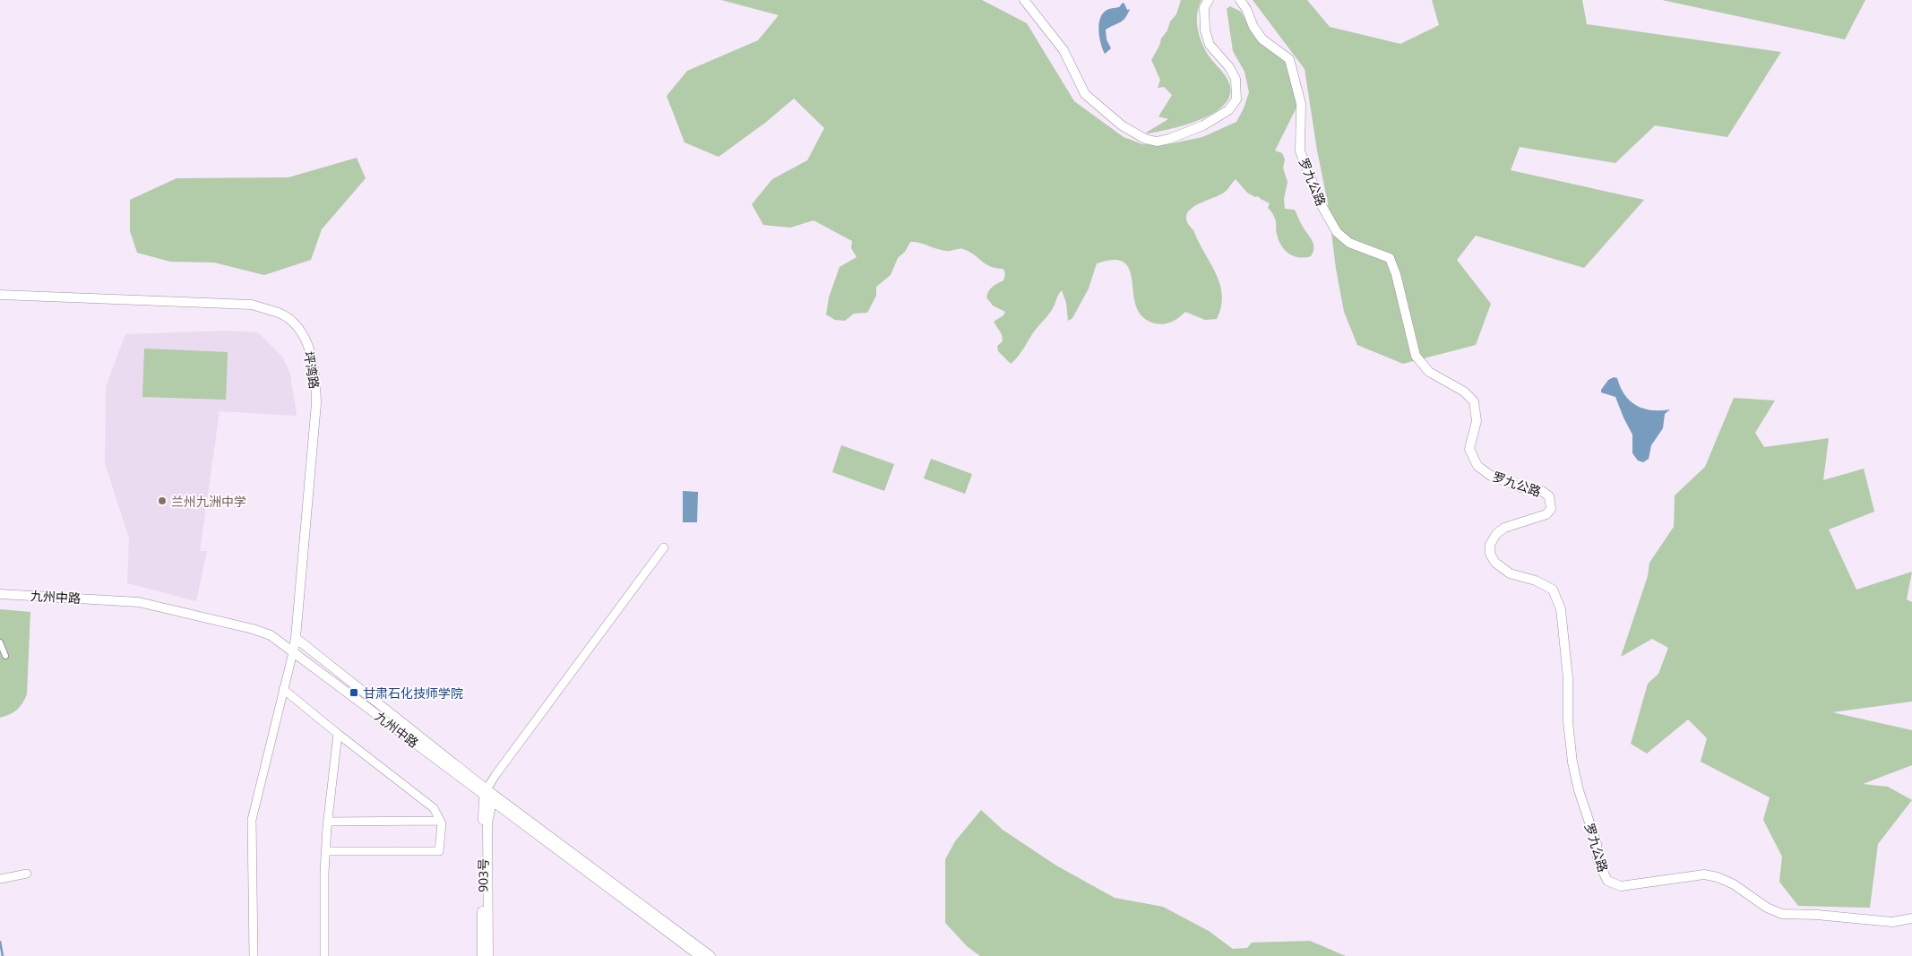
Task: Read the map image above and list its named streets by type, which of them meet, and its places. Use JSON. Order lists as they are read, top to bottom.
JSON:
{
  "streets": {
    "street": [
      "罗九公路",
      "坪湾路",
      "九州中路",
      "903号"
    ]
  },
  "crossings": [
    ["坪湾路", "九州中路"],
    ["九州中路", "903号"]
  ],
  "places": {
    "other": ["兰州九洲中学"],
    "transit": ["甘肃石化技师学院"]
  }
}
